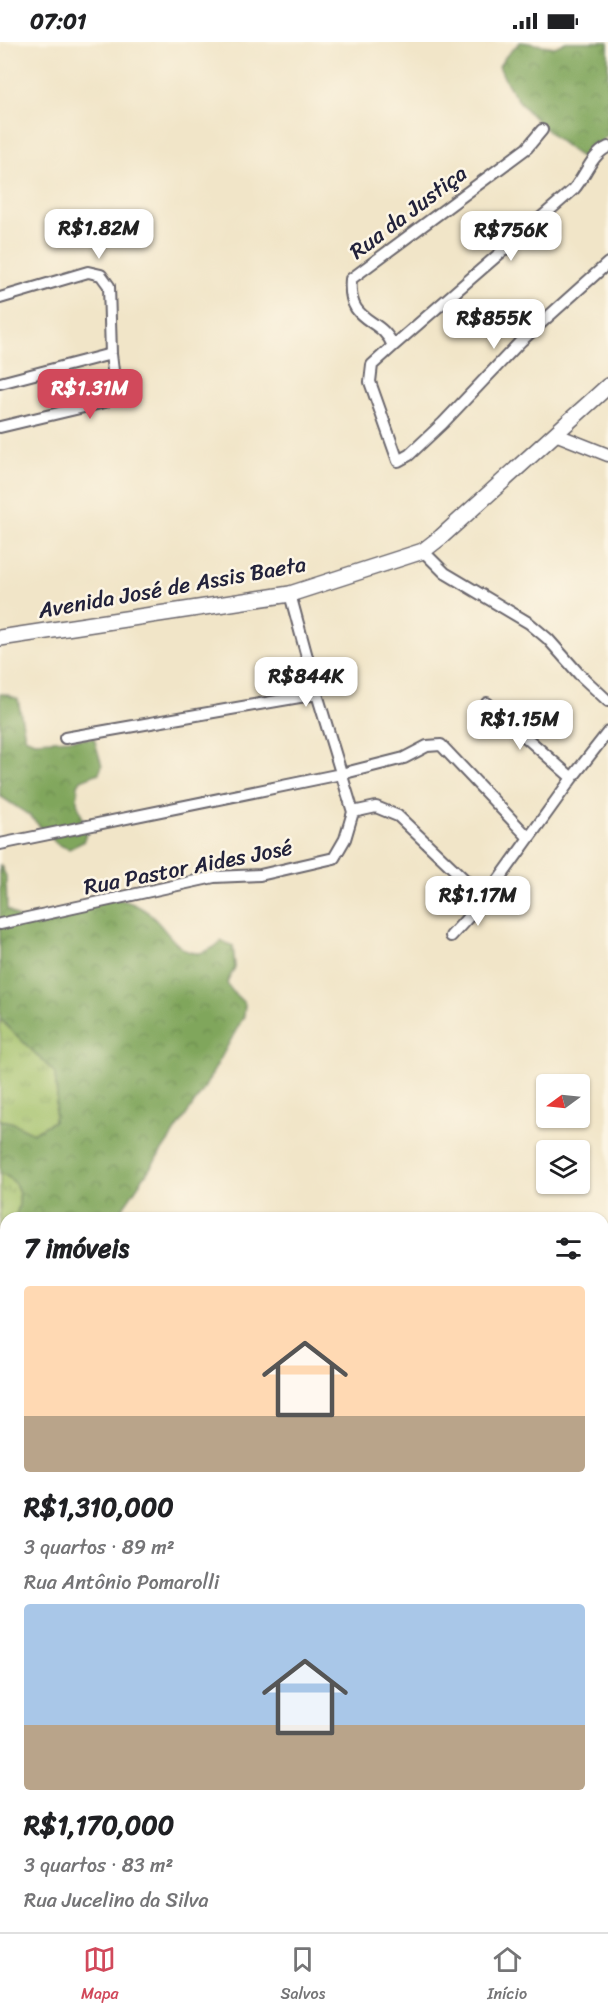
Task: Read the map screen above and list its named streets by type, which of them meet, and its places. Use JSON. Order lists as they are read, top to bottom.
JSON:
{
  "streets": {
    "main road": ["Avenida José de Assis Baeta"],
    "street": ["Rua da Justiça", "Rua Pastor Aides José"]
  },
  "north": "left",
  "page": {
    "status": "07:01",
    "price": [
      "R$1.82M",
      "R$756K",
      "R$855K",
      "R$1.31M",
      "R$844K",
      "R$1.15M",
      "R$1.17M"
    ],
    "heading": "7 imóveis",
    "list": [
      {
        "name": "R$1,310,000",
        "note": "3 quartos · 89 m² · Rua Antônio Pomarolli"
      },
      {
        "name": "R$1,170,000",
        "note": "3 quartos · 83 m² · Rua Jucelino da Silva"
      }
    ],
    "tabs": ["Mapa", "Salvos", "Início"]
  }
}
